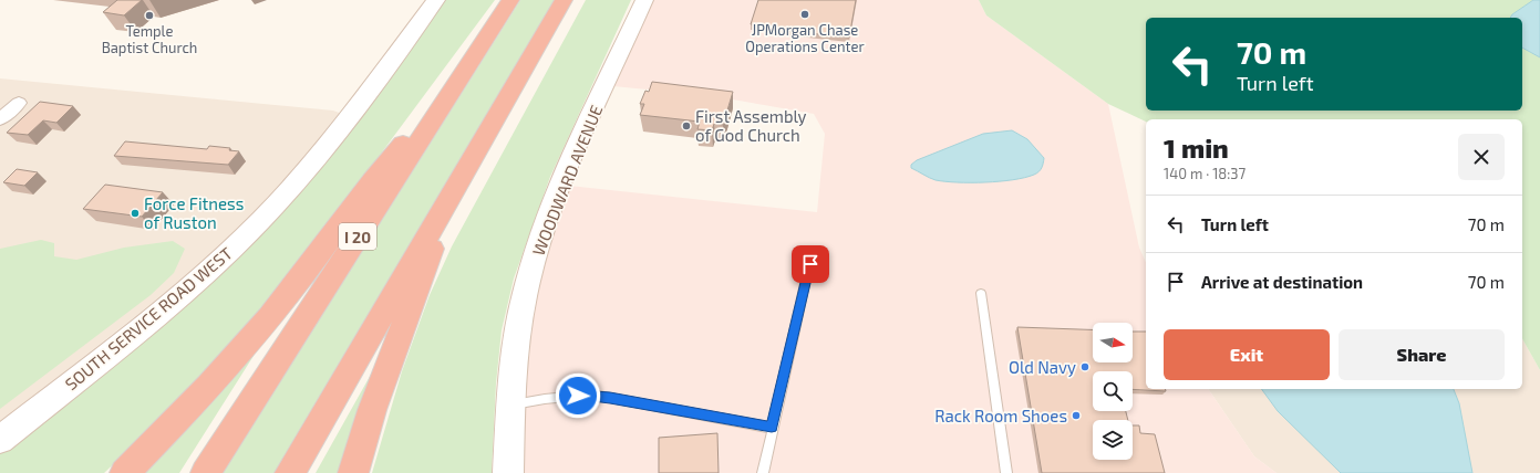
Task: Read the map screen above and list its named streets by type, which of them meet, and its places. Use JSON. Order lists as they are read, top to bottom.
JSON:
{
  "streets": {
    "highway": ["I 20"],
    "main road": ["WOODWARD AVENUE", "SOUTH SERVICE ROAD WEST"]
  },
  "places": [
    "JPMorgan Chase Operations Center",
    "Temple Baptist Church",
    "First Assembly of God Church",
    "Force Fitness of Ruston",
    "Old Navy",
    "Rack Room Shoes"
  ],
  "north": "right",
  "page": {
    "turn": ["70 m", "Turn left"],
    "heading": ["1 min", "140 m · 18:37"],
    "list": [
      {
        "name": "Turn left",
        "value": "70 m"
      },
      {
        "name": "Arrive at destination",
        "value": "70 m"
      }
    ],
    "buttons": ["Exit", "Share"]
  }
}
